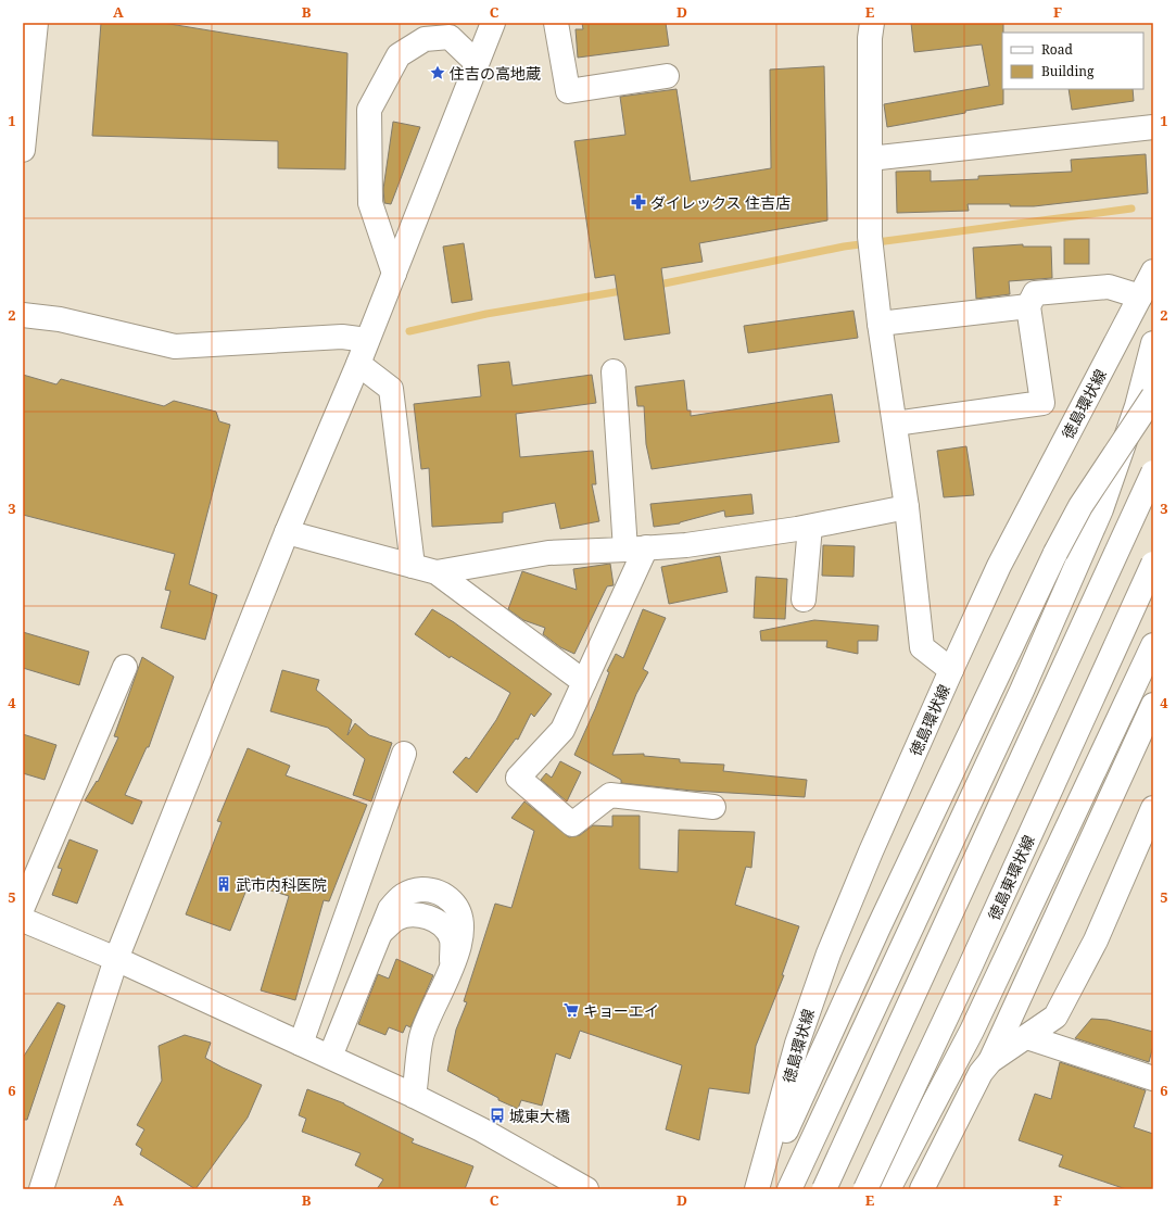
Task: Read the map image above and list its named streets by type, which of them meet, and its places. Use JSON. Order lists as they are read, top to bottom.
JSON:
{
  "streets": {
    "street": ["徳島環状線", "徳島東環状線"]
  },
  "places": {
    "place": ["住吉の高地蔵"],
    "pharmacy": ["ダイレックス 住吉店"],
    "building": ["武市内科医院"],
    "supermarket": ["キョーエイ"],
    "bus stop": ["城東大橋"]
  },
  "legend": ["Road", "Building"],
  "grid": {
    "columns": [
      "A",
      "B",
      "C",
      "D",
      "E",
      "F"
    ],
    "rows": [
      "1",
      "2",
      "3",
      "4",
      "5",
      "6"
    ]
  }
}
